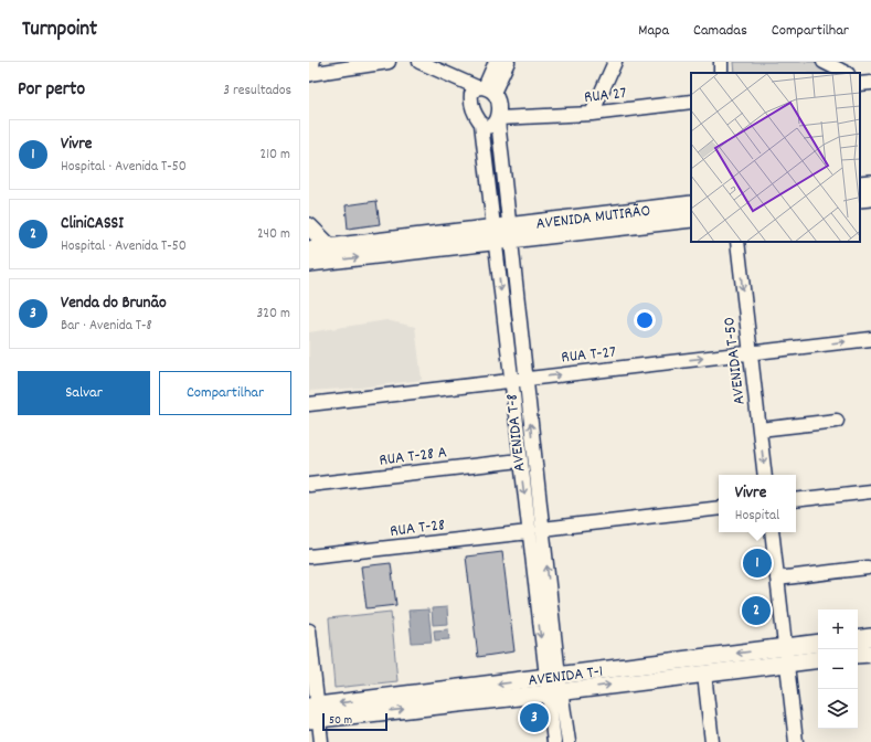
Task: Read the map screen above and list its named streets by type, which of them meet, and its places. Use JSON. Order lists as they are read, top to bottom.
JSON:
{
  "streets": {
    "main road": ["AVENIDA MUTIRÃO", "AVENIDA T-1"],
    "street": [
      "RUA 27",
      "RUA T-27",
      "AVENIDA T-50",
      "AVENIDA T-8",
      "RUA T-28 A",
      "RUA T-28"
    ]
  },
  "crossings": [
    ["RUA 27", "AVENIDA T-8"],
    ["AVENIDA MUTIRÃO", "AVENIDA T-8"],
    ["RUA T-27", "AVENIDA T-50"],
    ["RUA T-27", "AVENIDA T-8"],
    ["AVENIDA T-8", "RUA T-28 A"],
    ["AVENIDA T-8", "RUA T-28"],
    ["AVENIDA T-8", "AVENIDA T-1"]
  ],
  "one_way": ["RUA T-27", "AVENIDA T-50"],
  "scale_bar": "50 m",
  "page": {
    "header": "Turnpoint",
    "nav": ["Mapa", "Camadas", "Compartilhar"],
    "heading": ["Por perto", "3 resultados"],
    "list": [
      {
        "mark": "1",
        "name": "Vivre",
        "note": "Hospital · Avenida T-50",
        "value": "210 m"
      },
      {
        "mark": "2",
        "name": "CliniCASSI",
        "note": "Hospital · Avenida T-50",
        "value": "240 m"
      },
      {
        "mark": "3",
        "name": "Venda do Brunão",
        "note": "Bar · Avenida T-8",
        "value": "320 m"
      }
    ],
    "buttons": ["Salvar", "Compartilhar"],
    "popup": ["Vivre", "Hospital"],
    "pins": ["1", "2", "3"],
    "map_buttons": ["+", "−"],
    "scale": "50 m"
  }
}
